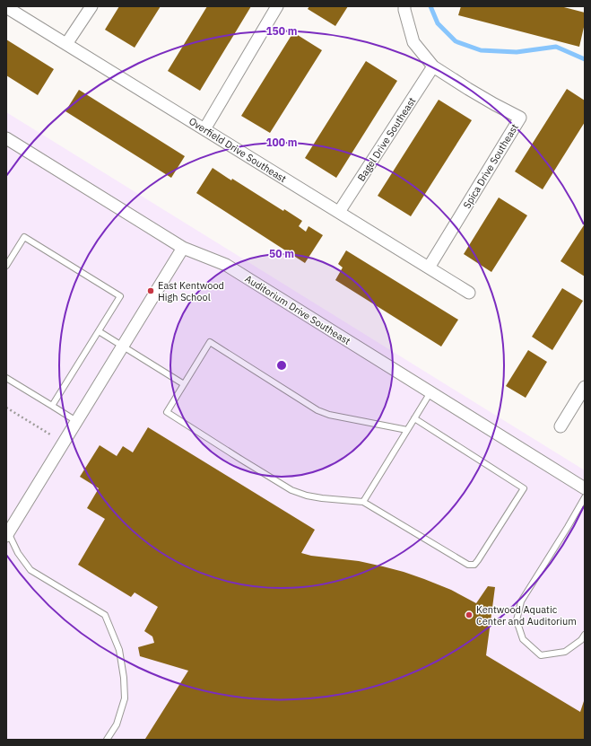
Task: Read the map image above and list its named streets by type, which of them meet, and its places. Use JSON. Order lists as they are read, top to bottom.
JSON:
{
  "streets": {
    "street": [
      "Bagel Drive Southeast",
      "Overfield Drive Southeast",
      "Spica Drive Southeast",
      "Auditorium Drive Southeast"
    ]
  },
  "crossings": [
    ["Bagel Drive Southeast", "Overfield Drive Southeast"],
    ["Bagel Drive Southeast", "Spica Drive Southeast"],
    ["Overfield Drive Southeast", "Spica Drive Southeast"]
  ],
  "places": ["East Kentwood High School", "Kentwood Aquatic Center and Auditorium"],
  "rings": ["150 m", "100 m", "50 m"]
}
